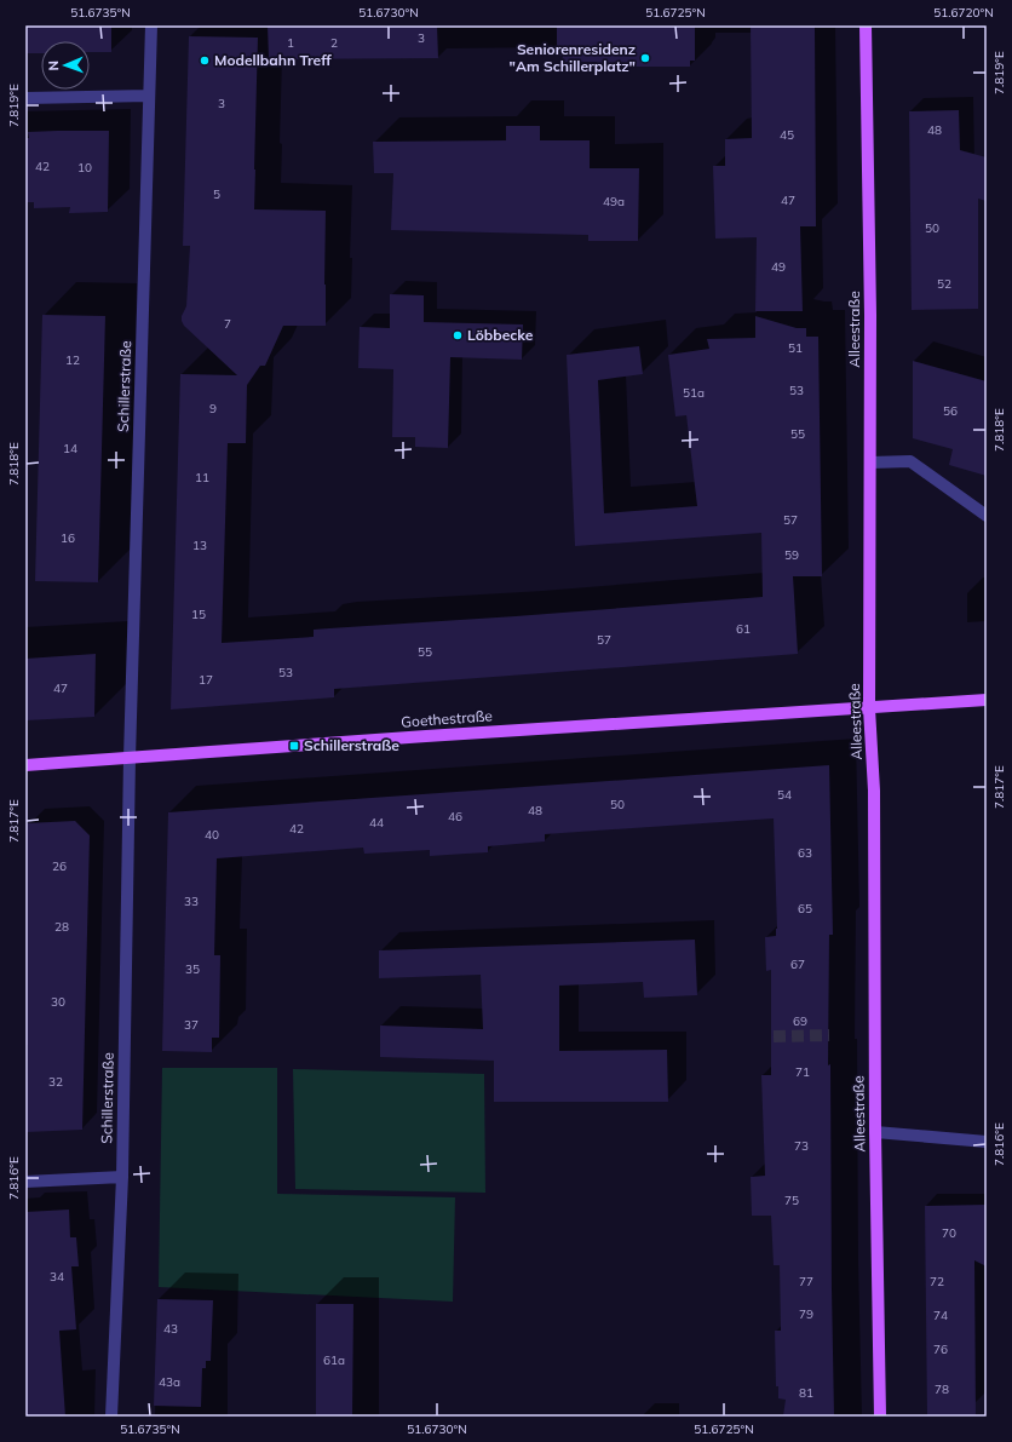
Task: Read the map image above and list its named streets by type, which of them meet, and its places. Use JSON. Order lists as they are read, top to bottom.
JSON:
{
  "streets": {
    "main road": ["Alleestraße", "Goethestraße"],
    "street": ["Schillerstraße"]
  },
  "crossings": [
    ["Alleestraße", "Goethestraße"],
    ["Schillerstraße", "Goethestraße"]
  ],
  "places": {
    "other": ["Seniorenresidenz \"Am Schillerplatz\"", "Modellbahn Treff", "Löbbecke"],
    "transit": ["Schillerstraße"]
  },
  "house_numbers": [
    "3",
    "1",
    "2",
    "3",
    "48",
    "45",
    "42",
    "10",
    "5",
    "47",
    "49a",
    "50",
    "49",
    "52",
    "7",
    "51",
    "12",
    "53",
    "51a",
    "9",
    "56",
    "55",
    "14",
    "11",
    "57",
    "16",
    "13",
    "59",
    "15",
    "61",
    "57",
    "55",
    "53",
    "17",
    "47",
    "54",
    "50",
    "48",
    "46",
    "44",
    "42",
    "40",
    "63",
    "26",
    "33",
    "65",
    "28",
    "67",
    "35",
    "30",
    "69",
    "37",
    "71",
    "32",
    "73",
    "75",
    "70",
    "34",
    "77",
    "72",
    "79",
    "74",
    "43",
    "76",
    "61a",
    "43a",
    "78",
    "81"
  ],
  "north": "left",
  "coordinates": [
    "51.6735°N",
    "51.6730°N",
    "51.6725°N",
    "51.6720°N",
    "7.819°E",
    "7.818°E",
    "7.817°E",
    "7.816°E"
  ]
}
